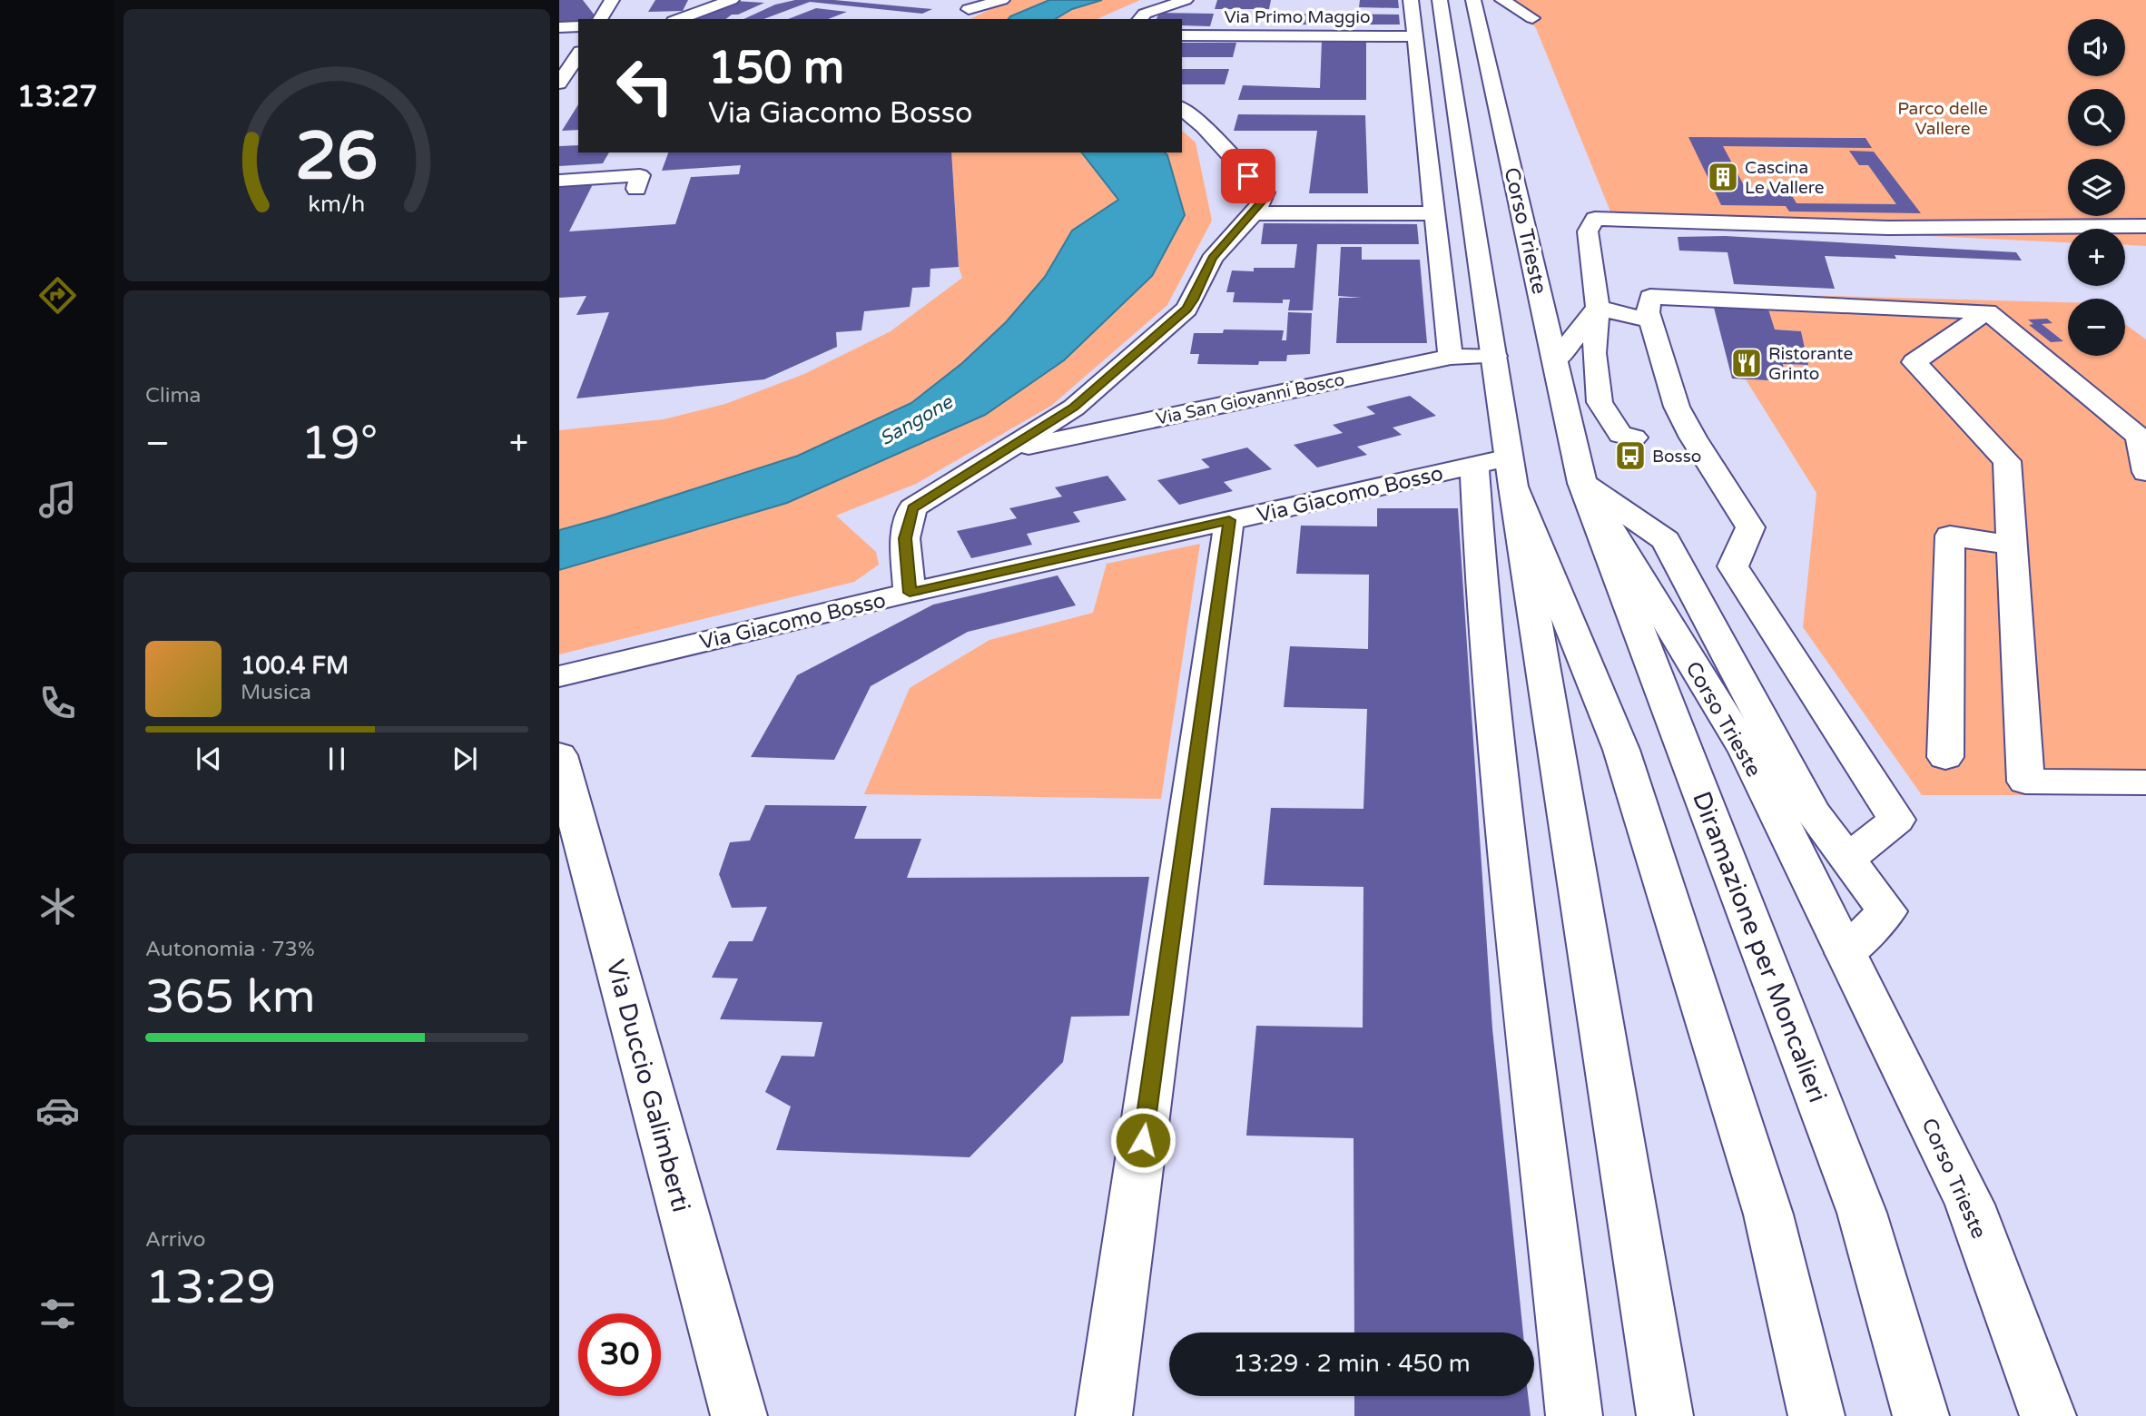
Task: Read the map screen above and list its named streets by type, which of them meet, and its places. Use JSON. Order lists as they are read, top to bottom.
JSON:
{
  "streets": {
    "main road": [
      "Via Primo Maggio",
      "Corso Trieste",
      "Via San Giovanni Bosco",
      "Via Giacomo Bosso",
      "Diramazione per Moncalieri",
      "Via Duccio Galimberti"
    ]
  },
  "crossings": [
    ["Corso Trieste", "Diramazione per Moncalieri"],
    ["Via San Giovanni Bosco", "Via Giacomo Bosso"]
  ],
  "water": ["Sangone"],
  "parks": ["Parco delle Vallere"],
  "places": {
    "building": ["Cascina Le Vallere"],
    "restaurant": ["Ristorante Grinto"],
    "bus stop": ["Bosso"]
  },
  "page": {
    "tabs": "13:27",
    "map_buttons": ["+", "−"],
    "turn": ["150 m", "Via Giacomo Bosso"],
    "tile": [
      "Clima",
      ["Autonomia · 73%", "365 km"],
      ["Arrivo", "13:29"]
    ],
    "heat": ["−", "19°", "+"],
    "song": ["100.4 FM", "Musica"],
    "limit": "30",
    "trip": "13:29 · 2 min · 450 m",
    "gauge": ["26", "km/h"]
  }
}
